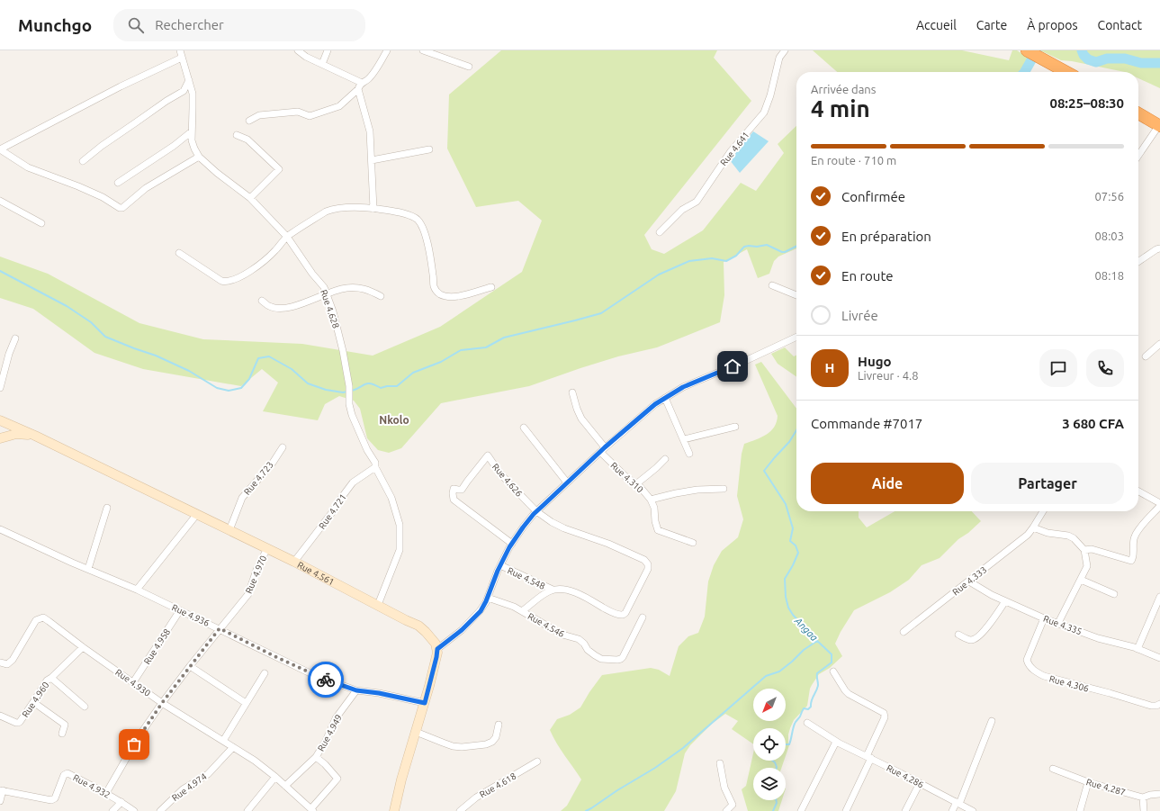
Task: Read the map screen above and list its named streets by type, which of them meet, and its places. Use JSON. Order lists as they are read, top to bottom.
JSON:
{
  "streets": {
    "main road": ["Rue 4.561"],
    "street": [
      "Rue 4.641",
      "Rue 4.628",
      "Rue 4.310",
      "Rue 4.723",
      "Rue 4.626",
      "Rue 4.721",
      "Rue 4.970",
      "Rue 4.548",
      "Rue 4.333",
      "Rue 4.936",
      "Rue 4.546",
      "Rue 4.335",
      "Rue 4.958",
      "Rue 4.930",
      "Rue 4.306",
      "Rue 4.960",
      "Rue 4.949",
      "Rue 4.286",
      "Rue 4.618",
      "Rue 4.932",
      "Rue 4.974",
      "Rue 4.287"
    ]
  },
  "crossings": [
    ["Rue 4.628", "Rue 4.721"],
    ["Rue 4.628", "Rue 4.561"],
    ["Rue 4.723", "Rue 4.561"],
    ["Rue 4.626", "Rue 4.548"],
    ["Rue 4.721", "Rue 4.561"],
    ["Rue 4.561", "Rue 4.970"],
    ["Rue 4.970", "Rue 4.936"],
    ["Rue 4.970", "Rue 4.930"],
    ["Rue 4.970", "Rue 4.932"],
    ["Rue 4.333", "Rue 4.335"],
    ["Rue 4.936", "Rue 4.958"],
    ["Rue 4.936", "Rue 4.949"],
    ["Rue 4.335", "Rue 4.306"],
    ["Rue 4.958", "Rue 4.930"],
    ["Rue 4.930", "Rue 4.960"],
    ["Rue 4.930", "Rue 4.949"],
    ["Rue 4.930", "Rue 4.974"]
  ],
  "districts": ["Nkolo"],
  "water": ["Angaa"],
  "north": "bottom left",
  "page": {
    "header": "Munchgo",
    "search": "Rechercher",
    "nav": [
      "Accueil",
      "Carte",
      "À propos",
      "Contact"
    ],
    "heading": ["4 min", "Arrivée dans", "08:25–08:30"],
    "panel": [
      "Hugo",
      "Livreur · 4.8",
      "Commande #7017",
      "3 680 CFA"
    ],
    "bar": "En route · 710 m",
    "list": [
      ["Confirmée", "07:56"],
      ["En préparation", "08:03"],
      ["En route", "08:18"],
      "Livrée"
    ],
    "round": "H",
    "buttons": ["Aide", "Partager"]
  }
}
